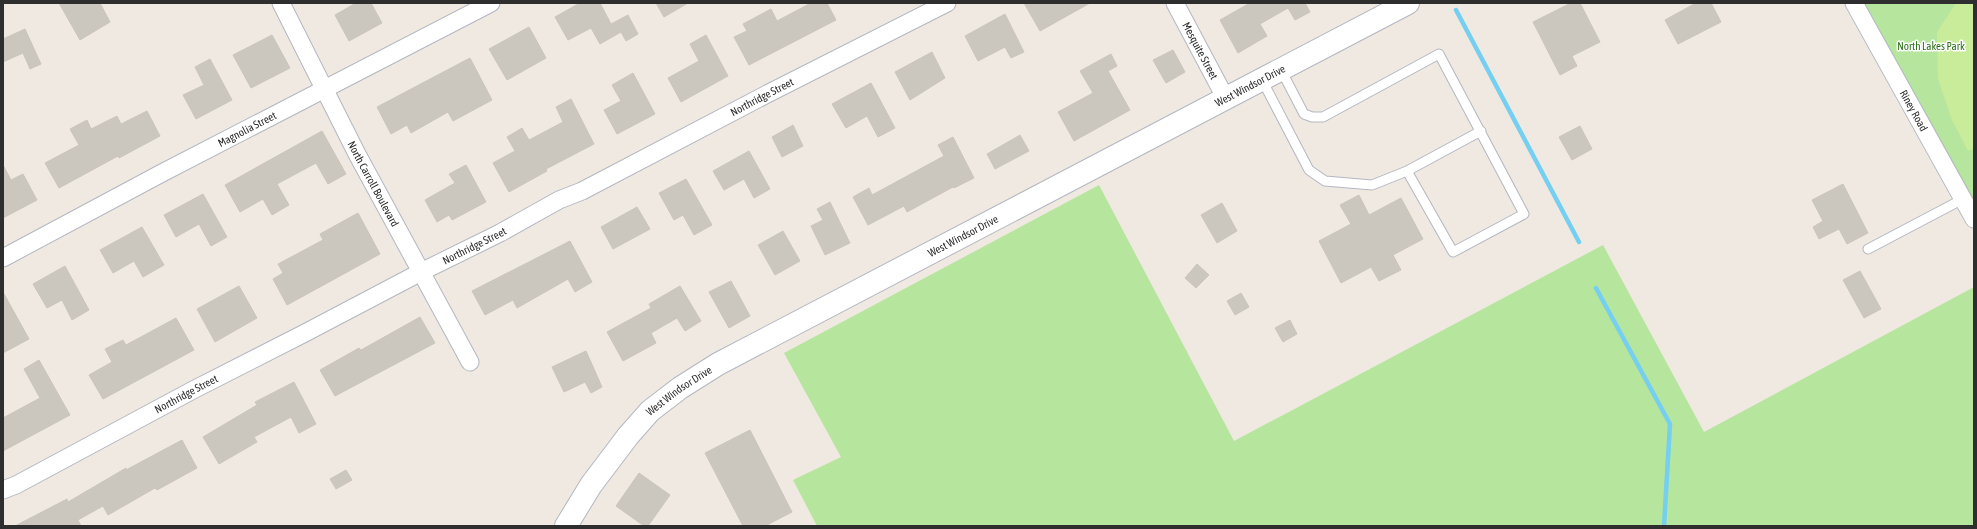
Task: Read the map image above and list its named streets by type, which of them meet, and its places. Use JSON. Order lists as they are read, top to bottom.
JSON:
{
  "streets": {
    "street": [
      "Mesquite Street",
      "West Windsor Drive",
      "Northridge Street",
      "Riney Road",
      "Magnolia Street",
      "North Carroll Boulevard"
    ]
  },
  "crossings": [
    ["Mesquite Street", "West Windsor Drive"],
    ["Northridge Street", "North Carroll Boulevard"],
    ["Magnolia Street", "North Carroll Boulevard"]
  ],
  "parks": ["North Lakes Park"]
}
